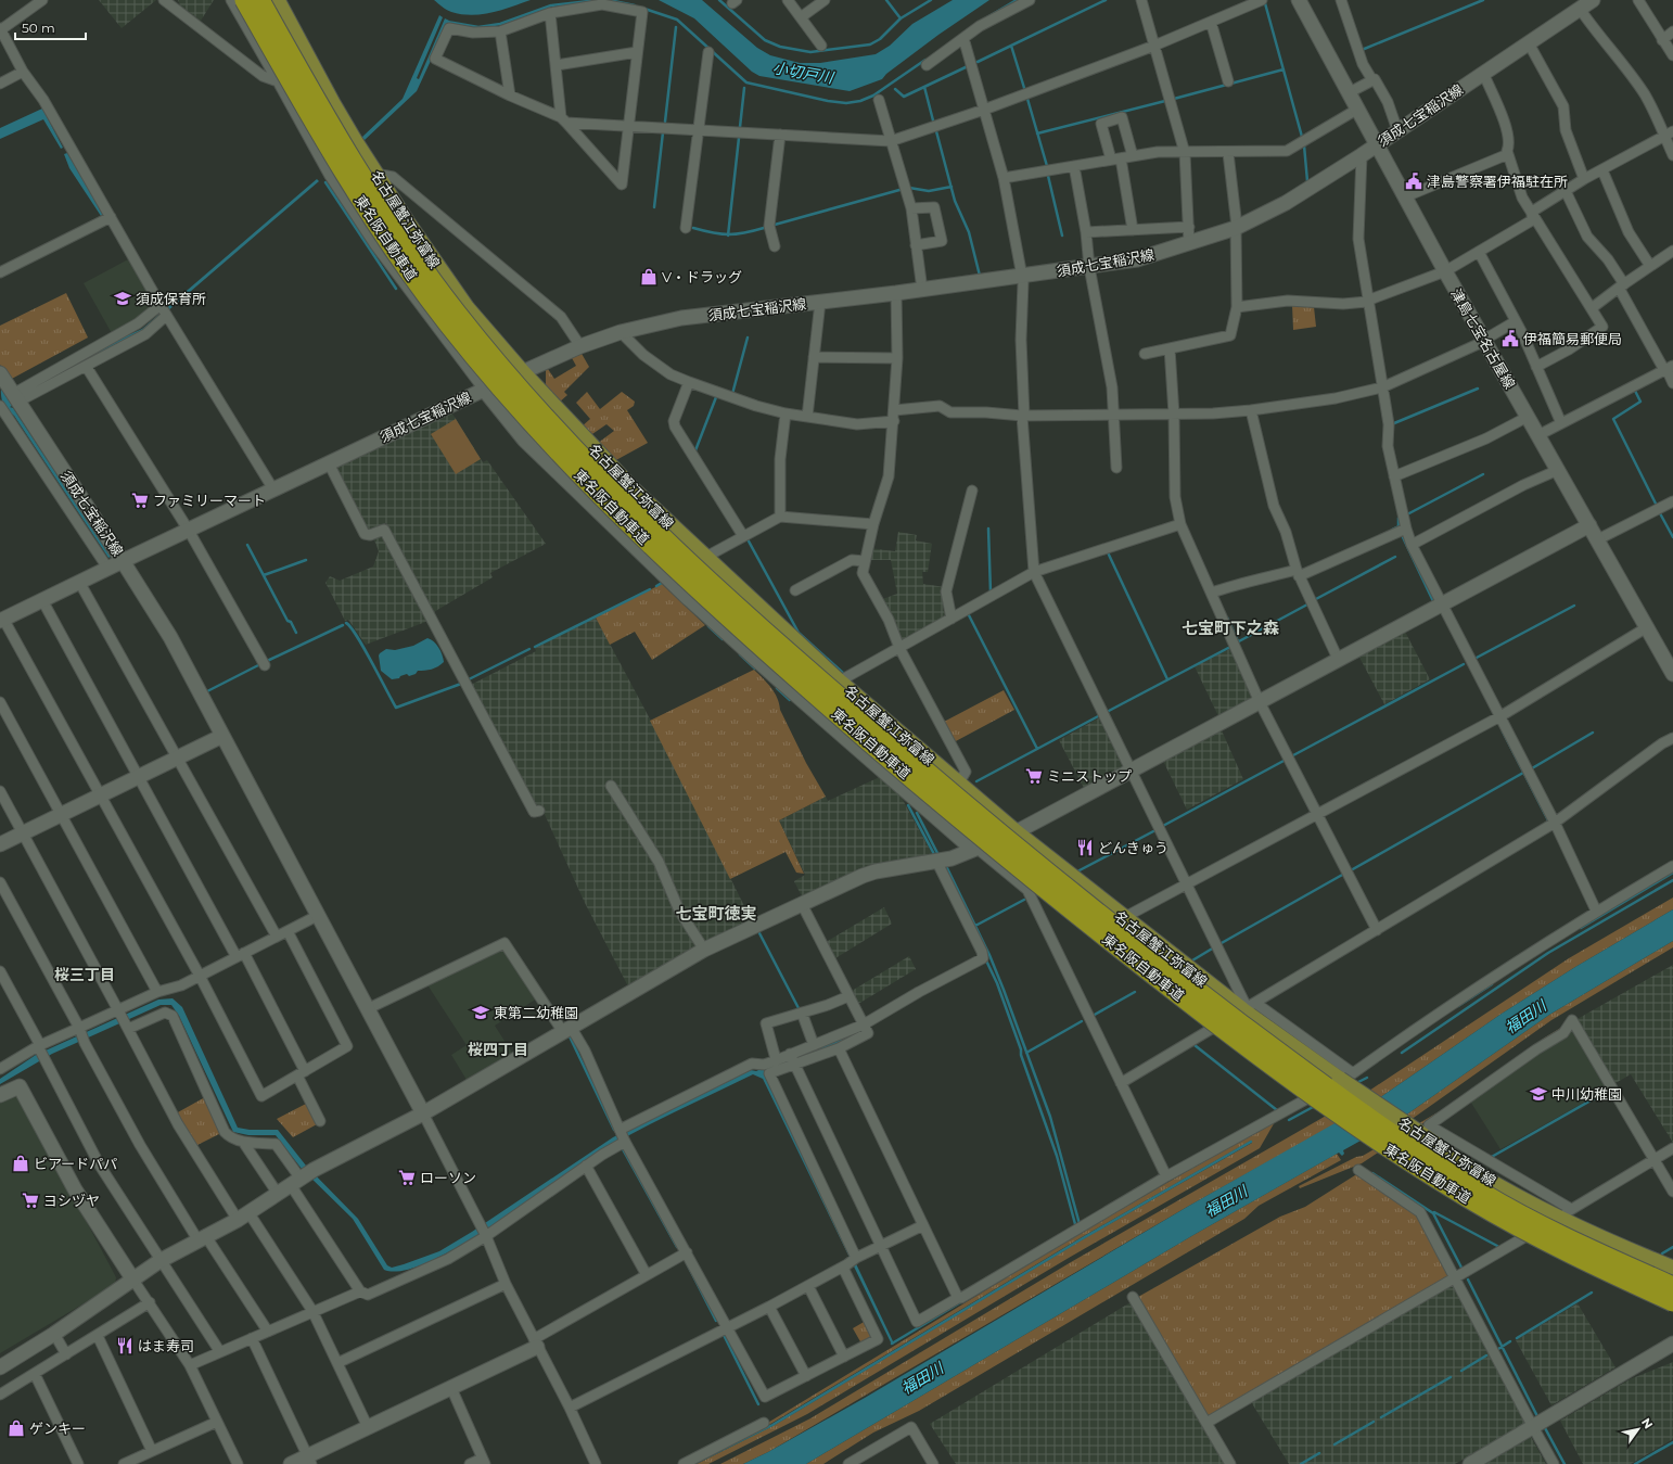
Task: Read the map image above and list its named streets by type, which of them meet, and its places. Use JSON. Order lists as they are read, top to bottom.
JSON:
{
  "streets": {
    "highway": ["東名阪自動車道"],
    "main road": ["名古屋蟹江弥富線"],
    "street": ["須成七宝稲沢線", "津島七宝名古屋線"]
  },
  "crossings": [
    ["須成七宝稲沢線", "名古屋蟹江弥富線"],
    ["須成七宝稲沢線", "津島七宝名古屋線"]
  ],
  "districts": [
    "七宝町下之森",
    "七宝町徳実",
    "桜三丁目",
    "桜四丁目"
  ],
  "water": ["小切戸川", "福田川"],
  "places": {
    "public building": ["津島警察署伊福駐在所", "伊福簡易郵便局"],
    "shop": ["V・ドラッグ", "ビアードパパ", "ゲンキー"],
    "school or university": ["須成保育所", "東第二幼稚園", "中川幼稚園"],
    "supermarket": [
      "ファミリーマート",
      "ミニストップ",
      "ローソン",
      "ヨシヅヤ"
    ],
    "restaurant": ["どんきゅう", "はま寿司"]
  },
  "scale_bar": "50 m",
  "north": "top right"
}
